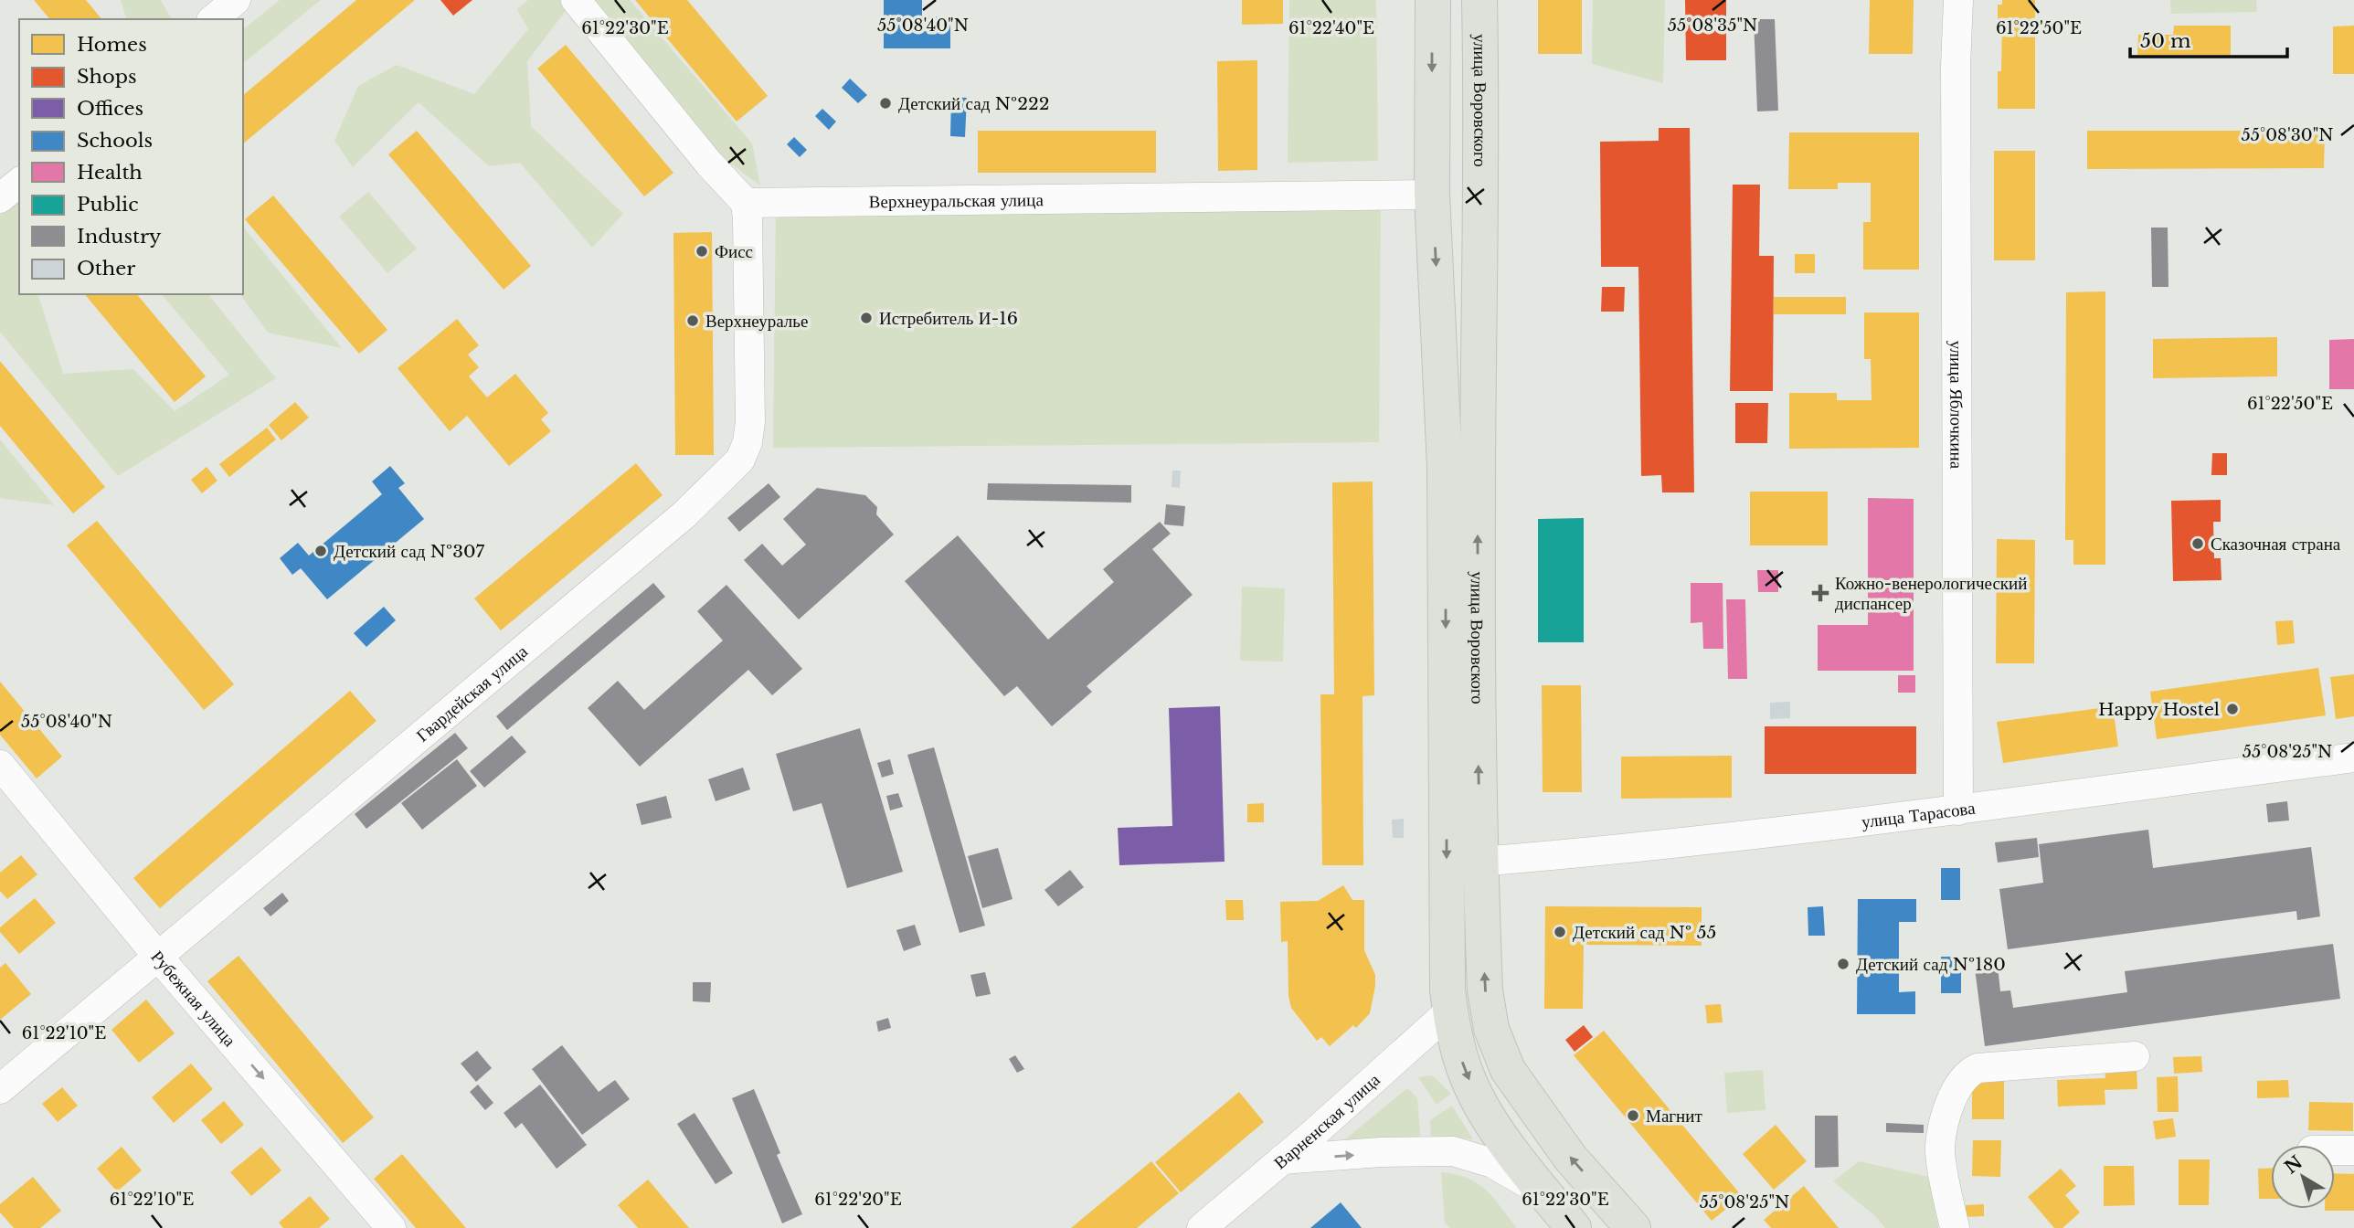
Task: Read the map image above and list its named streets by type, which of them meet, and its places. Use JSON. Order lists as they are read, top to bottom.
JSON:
{
  "streets": {
    "main road": ["улица Воровского"],
    "street": [
      "Верхнеуральская улица",
      "улица Яблочкина",
      "Гвардейская улица",
      "улица Тарасова",
      "Рубежная улица",
      "Варненская улица"
    ]
  },
  "crossings": [
    ["улица Воровского", "Верхнеуральская улица"],
    ["улица Воровского", "улица Тарасова"],
    ["улица Воровского", "Варненская улица"],
    ["Верхнеуральская улица", "Гвардейская улица"],
    ["улица Яблочкина", "улица Тарасова"],
    ["Гвардейская улица", "Рубежная улица"]
  ],
  "one_way": ["Рубежная улица"],
  "places": {
    "other": [
      "Детский сад №222",
      "Фисс",
      "Истребитель И-16",
      "Верхнеуралье",
      "Сказочная страна",
      "Детский сад №307",
      "Happy Hostel",
      "Детский сад № 55",
      "Детский сад №180",
      "Магнит"
    ],
    "health": ["Кожно-венерологический диспансер"]
  },
  "legend": [
    "Homes",
    "Shops",
    "Offices",
    "Schools",
    "Health",
    "Public",
    "Industry",
    "Other"
  ],
  "scale_bar": "50 m",
  "north": "top left",
  "coordinates": [
    "55°08'40\"N",
    "55°08'35\"N",
    "61°22'30\"E",
    "61°22'40\"E",
    "61°22'50\"E",
    "55°08'30\"N",
    "55°08'25\"N",
    "61°22'10\"E",
    "61°22'20\"E"
  ]
}
